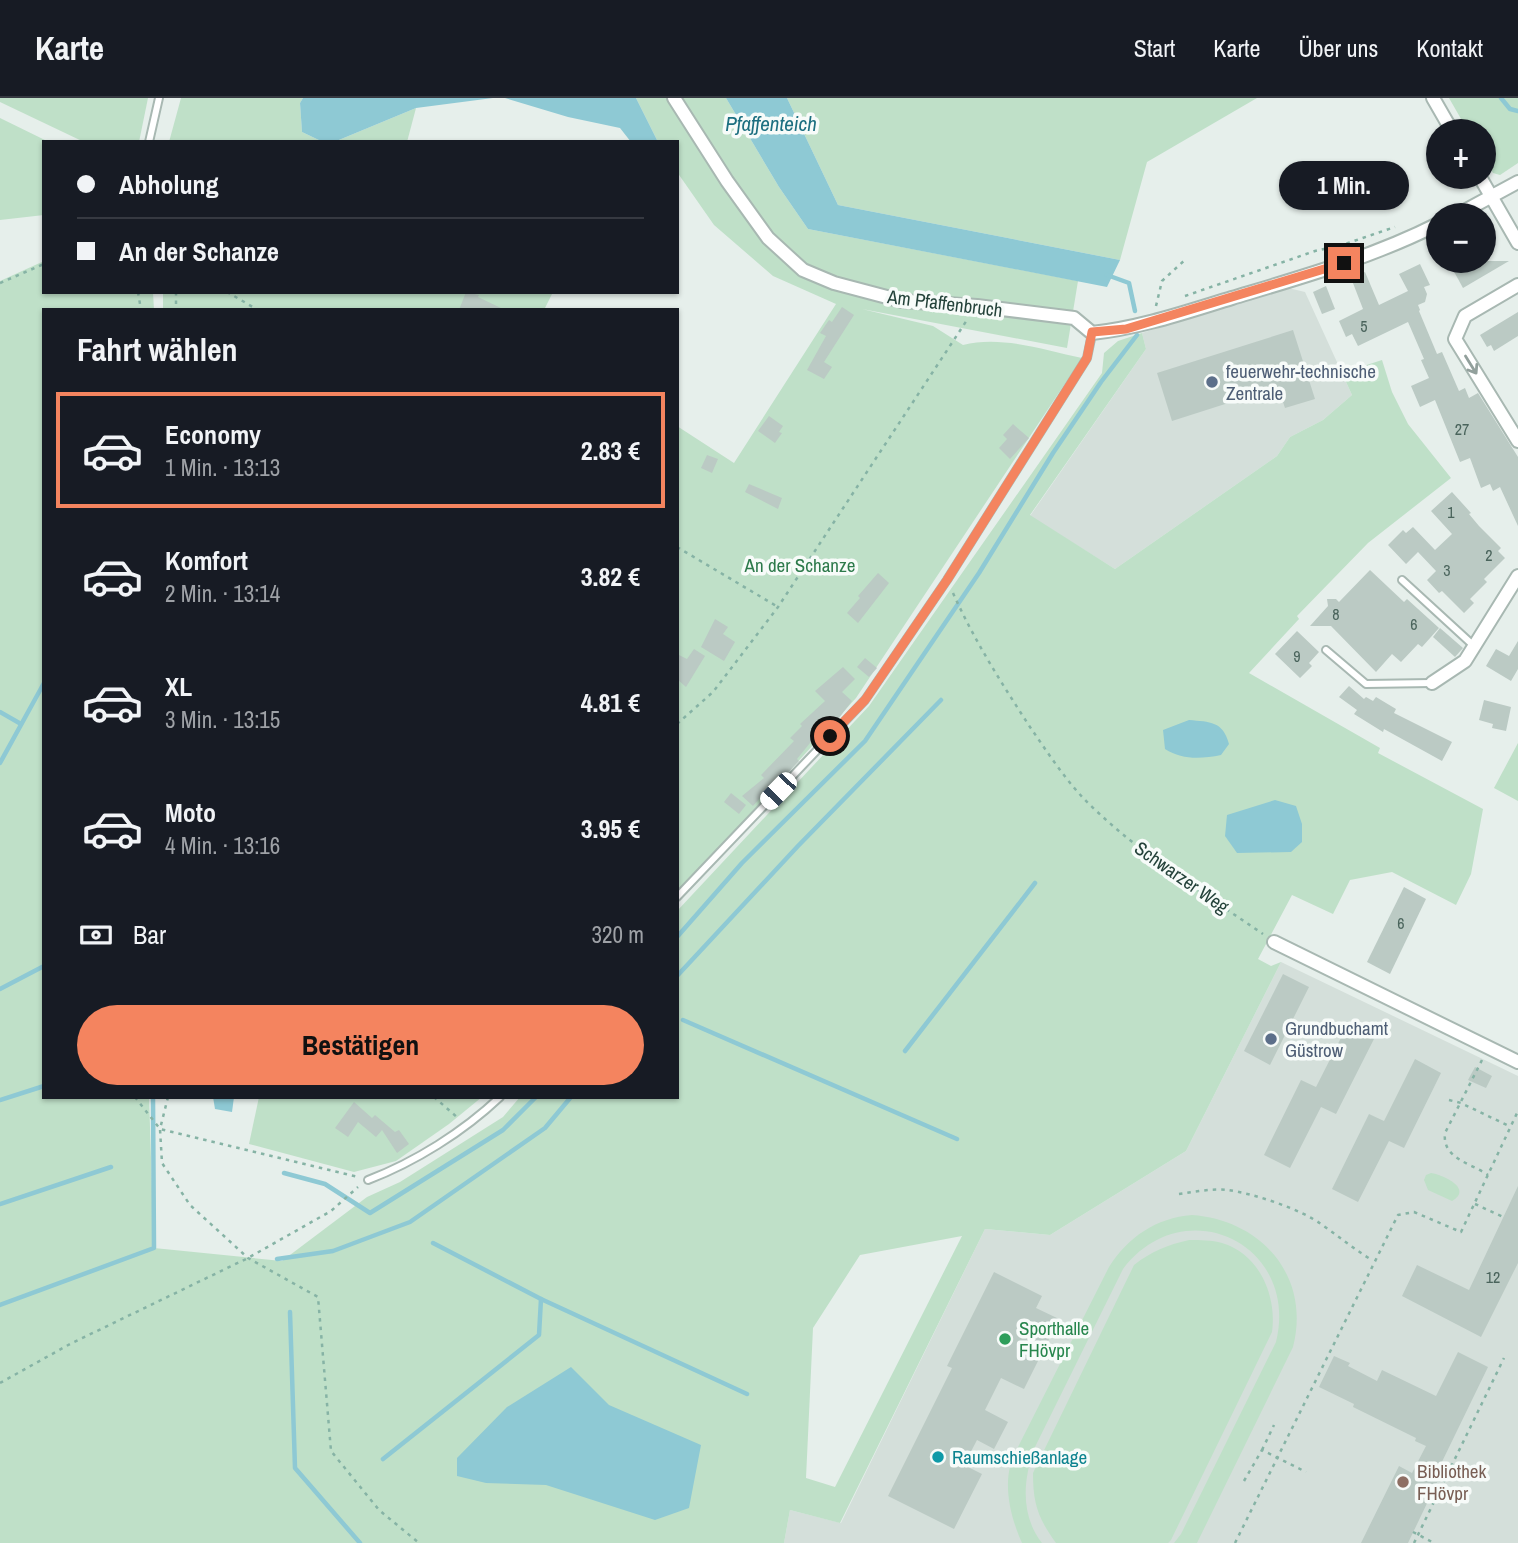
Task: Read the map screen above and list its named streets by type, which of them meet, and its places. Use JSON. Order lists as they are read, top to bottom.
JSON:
{
  "streets": {
    "street": ["Am Pfaffenbruch"],
    "path": ["Schwarzer Weg"]
  },
  "water": ["Pfaffenteich"],
  "parks": ["An der Schanze"],
  "places": [
    "feuerwehr-technische Zentrale",
    "Grundbuchamt Güstrow",
    "Sporthalle FHövpr",
    "Raumschießanlage",
    "Bibliothek FHövpr"
  ],
  "house_numbers": [
    "5",
    "27",
    "1",
    "2",
    "3",
    "8",
    "6",
    "9",
    "6",
    "12"
  ],
  "page": {
    "header": "Karte",
    "nav": [
      "Start",
      "Karte",
      "Über uns",
      "Kontakt"
    ],
    "map_buttons": ["+", "−"],
    "banner": ["Abholung", "An der Schanze"],
    "bubble": "1 Min.",
    "heading": "Fahrt wählen",
    "list": [
      {
        "name": "Economy",
        "note": "1 Min. · 13:13",
        "value": "2.83 €"
      },
      {
        "name": "Komfort",
        "note": "2 Min. · 13:14",
        "value": "3.82 €"
      },
      {
        "name": "XL",
        "note": "3 Min. · 13:15",
        "value": "4.81 €"
      },
      {
        "name": "Moto",
        "note": "4 Min. · 13:16",
        "value": "3.95 €"
      }
    ],
    "pay": ["Bar", "320 m"],
    "buttons": "Bestätigen"
  }
}
